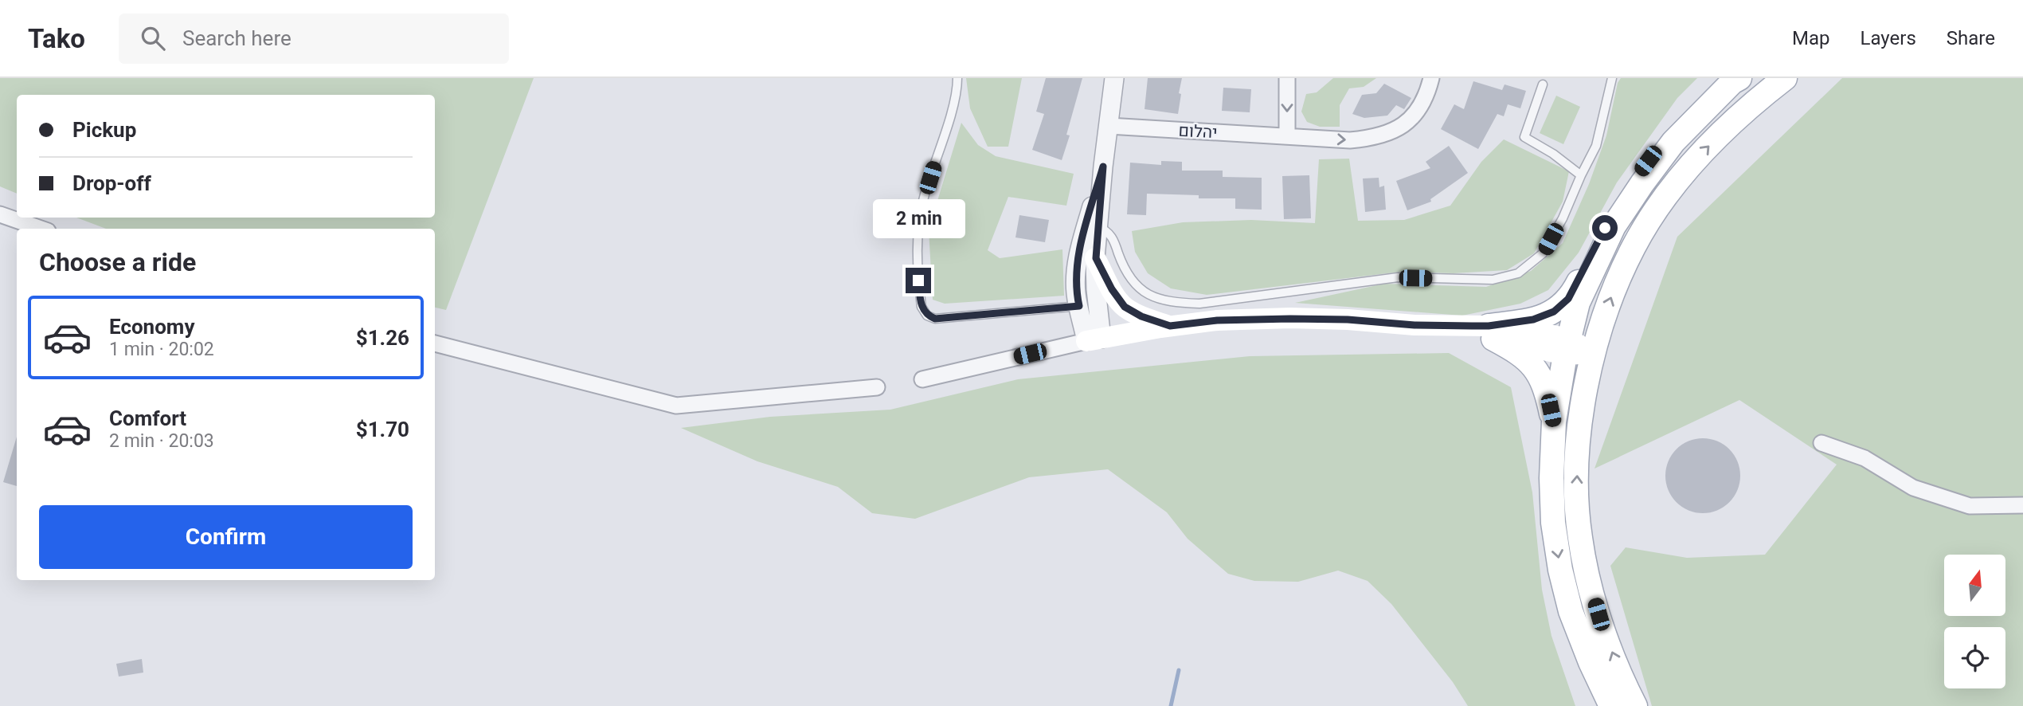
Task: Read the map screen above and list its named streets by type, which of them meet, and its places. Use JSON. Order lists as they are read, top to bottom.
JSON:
{
  "streets": {
    "street": ["יהלום"]
  },
  "one_way": ["יהלום"],
  "north": "top",
  "page": {
    "header": "Tako",
    "search": "Search here",
    "nav": ["Map", "Layers", "Share"],
    "banner": ["Pickup", "Drop-off"],
    "bubble": "2 min",
    "heading": "Choose a ride",
    "list": [
      {
        "name": "Economy",
        "note": "1 min · 20:02",
        "value": "$1.26"
      },
      {
        "name": "Comfort",
        "note": "2 min · 20:03",
        "value": "$1.70"
      }
    ],
    "buttons": "Confirm"
  }
}
